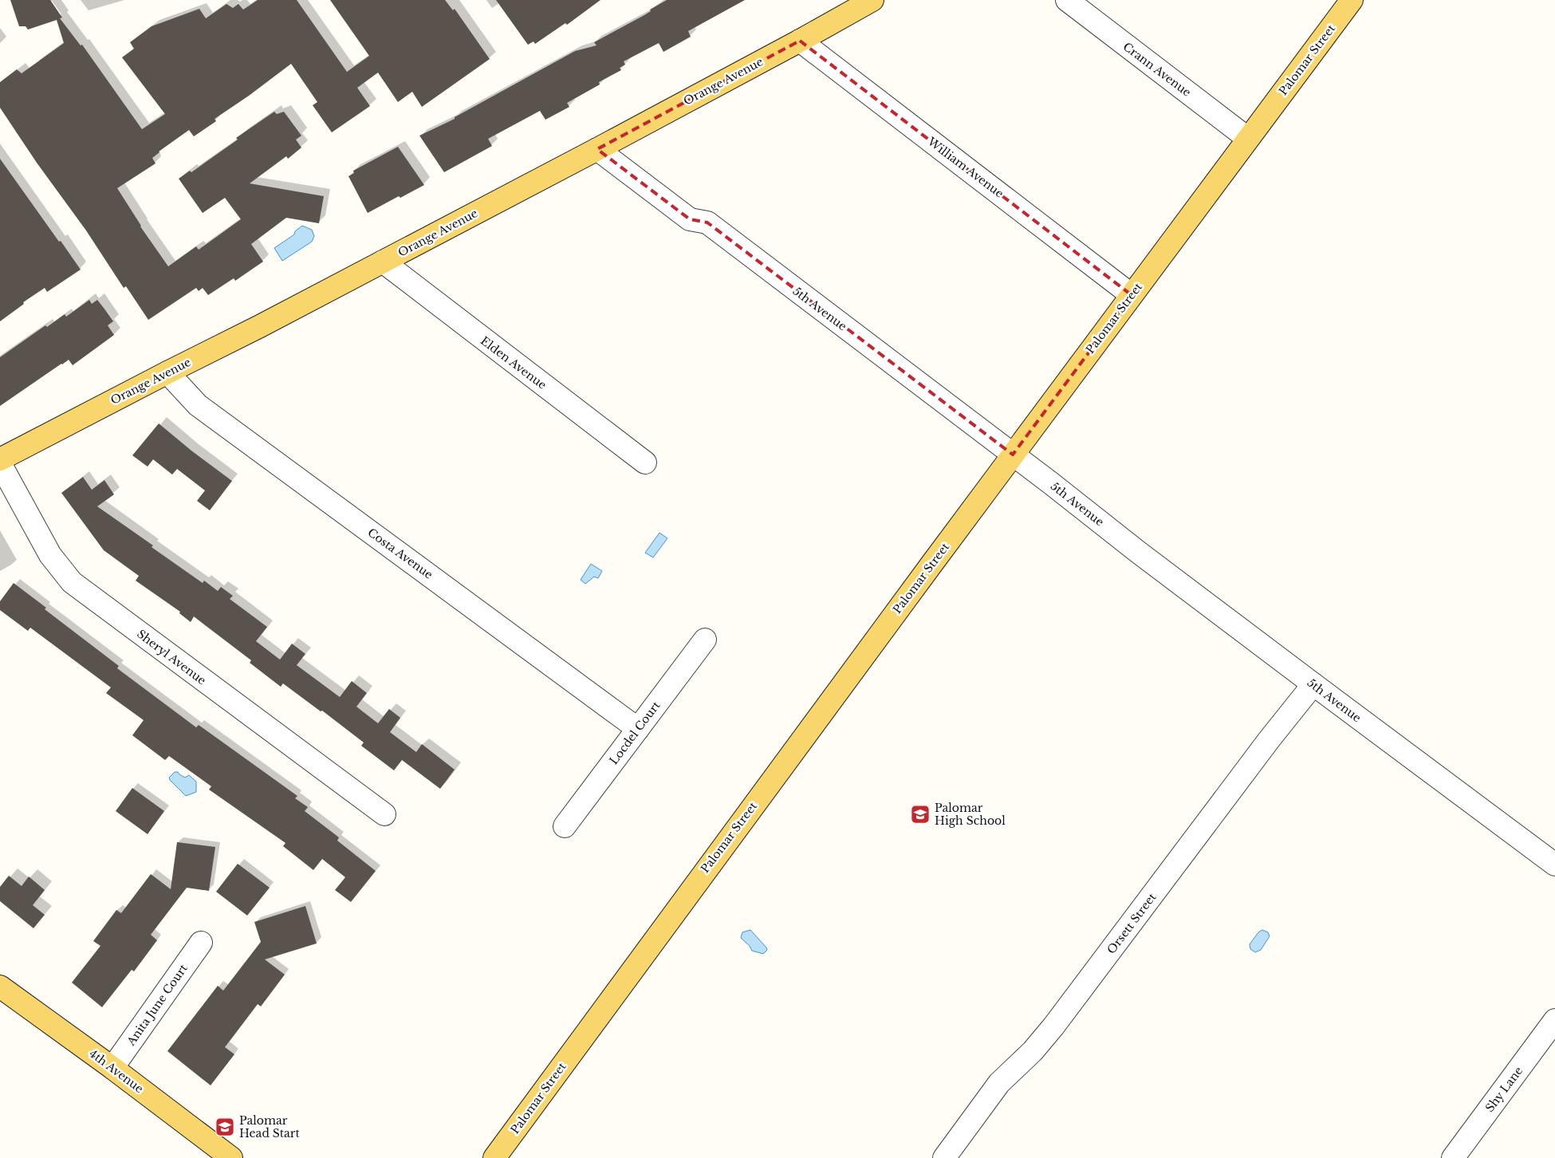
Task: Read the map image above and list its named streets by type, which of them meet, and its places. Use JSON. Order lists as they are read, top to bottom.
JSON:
{
  "streets": {
    "main road": ["Palomar Street", "Orange Avenue", "4th Avenue"],
    "street": [
      "Crann Avenue",
      "William Avenue",
      "5th Avenue",
      "Elden Avenue",
      "Costa Avenue",
      "Sheryl Avenue",
      "Locdel Court",
      "Orsett Street",
      "Anita June Court",
      "Shy Lane"
    ]
  },
  "crossings": [
    ["Palomar Street", "Crann Avenue"],
    ["Palomar Street", "William Avenue"],
    ["Palomar Street", "5th Avenue"],
    ["Orange Avenue", "William Avenue"],
    ["Orange Avenue", "5th Avenue"],
    ["Orange Avenue", "Elden Avenue"],
    ["Orange Avenue", "Costa Avenue"],
    ["5th Avenue", "Orsett Street"],
    ["Costa Avenue", "Locdel Court"],
    ["Anita June Court", "4th Avenue"]
  ],
  "places": {
    "school or university": ["Palomar High School", "Palomar Head Start"]
  }
}
